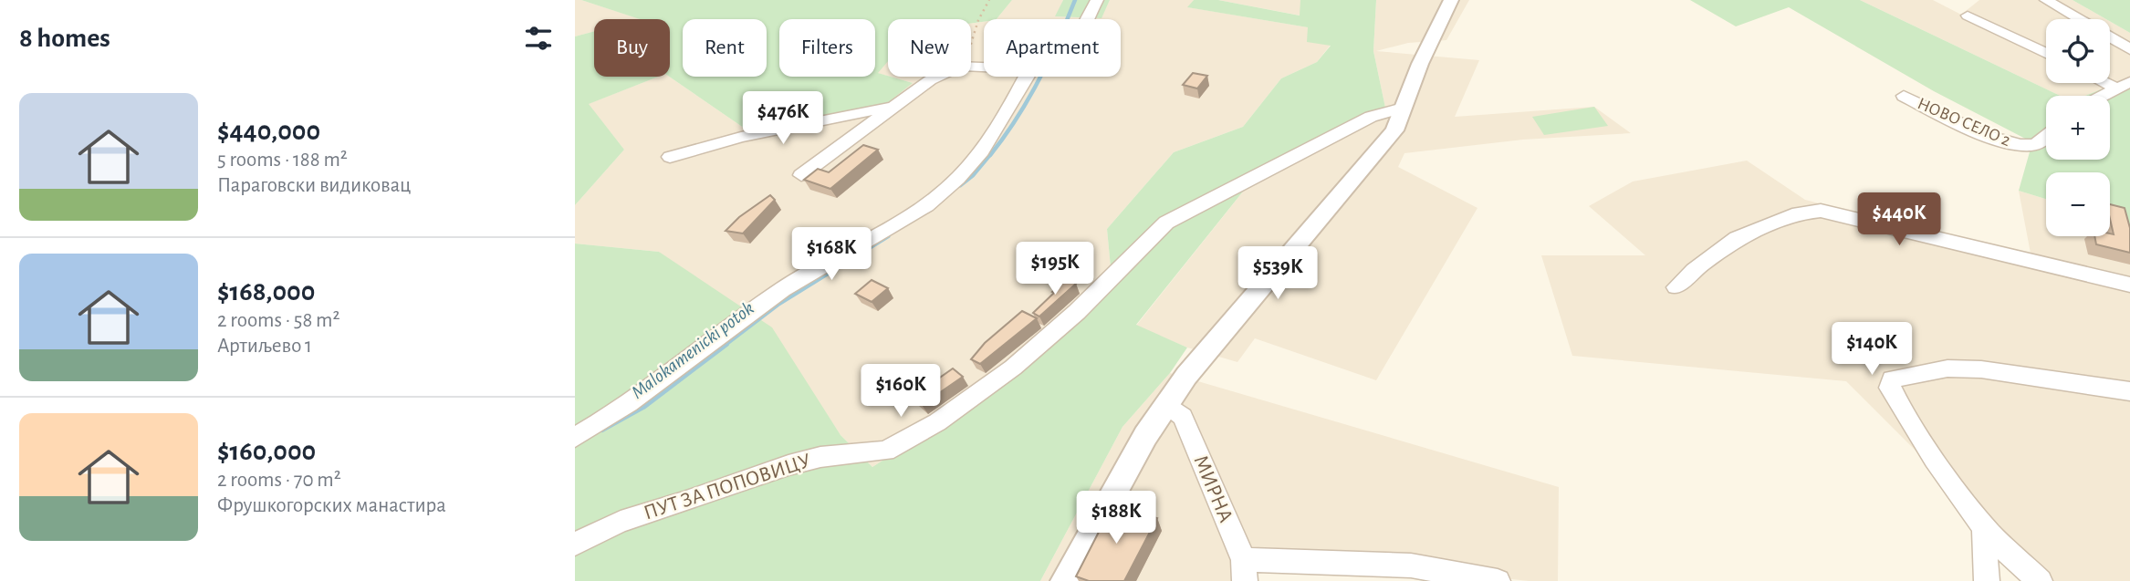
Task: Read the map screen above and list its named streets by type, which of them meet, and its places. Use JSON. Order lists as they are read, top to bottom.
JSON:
{
  "streets": {
    "street": ["НОВО СЕЛО 2", "ПУТ ЗА ПОПОВИЦУ", "МИРНА"]
  },
  "water": ["Malokamenicki potok"],
  "page": {
    "heading": "8 homes",
    "map_buttons": ["+", "−"],
    "chip": [
      "Buy",
      "Rent",
      "Filters",
      "New",
      "Apartment"
    ],
    "list": [
      {
        "name": "$440,000",
        "note": "5 rooms · 188 m² · Параговски видиковац"
      },
      {
        "name": "$168,000",
        "note": "2 rooms · 58 m² · Артиљево 1"
      },
      {
        "name": "$160,000",
        "note": "2 rooms · 70 m² · Фрушкогорских манастира"
      }
    ],
    "price": [
      "$476K",
      "$440K",
      "$168K",
      "$195K",
      "$539K",
      "$140K",
      "$160K",
      "$188K"
    ]
  }
}
